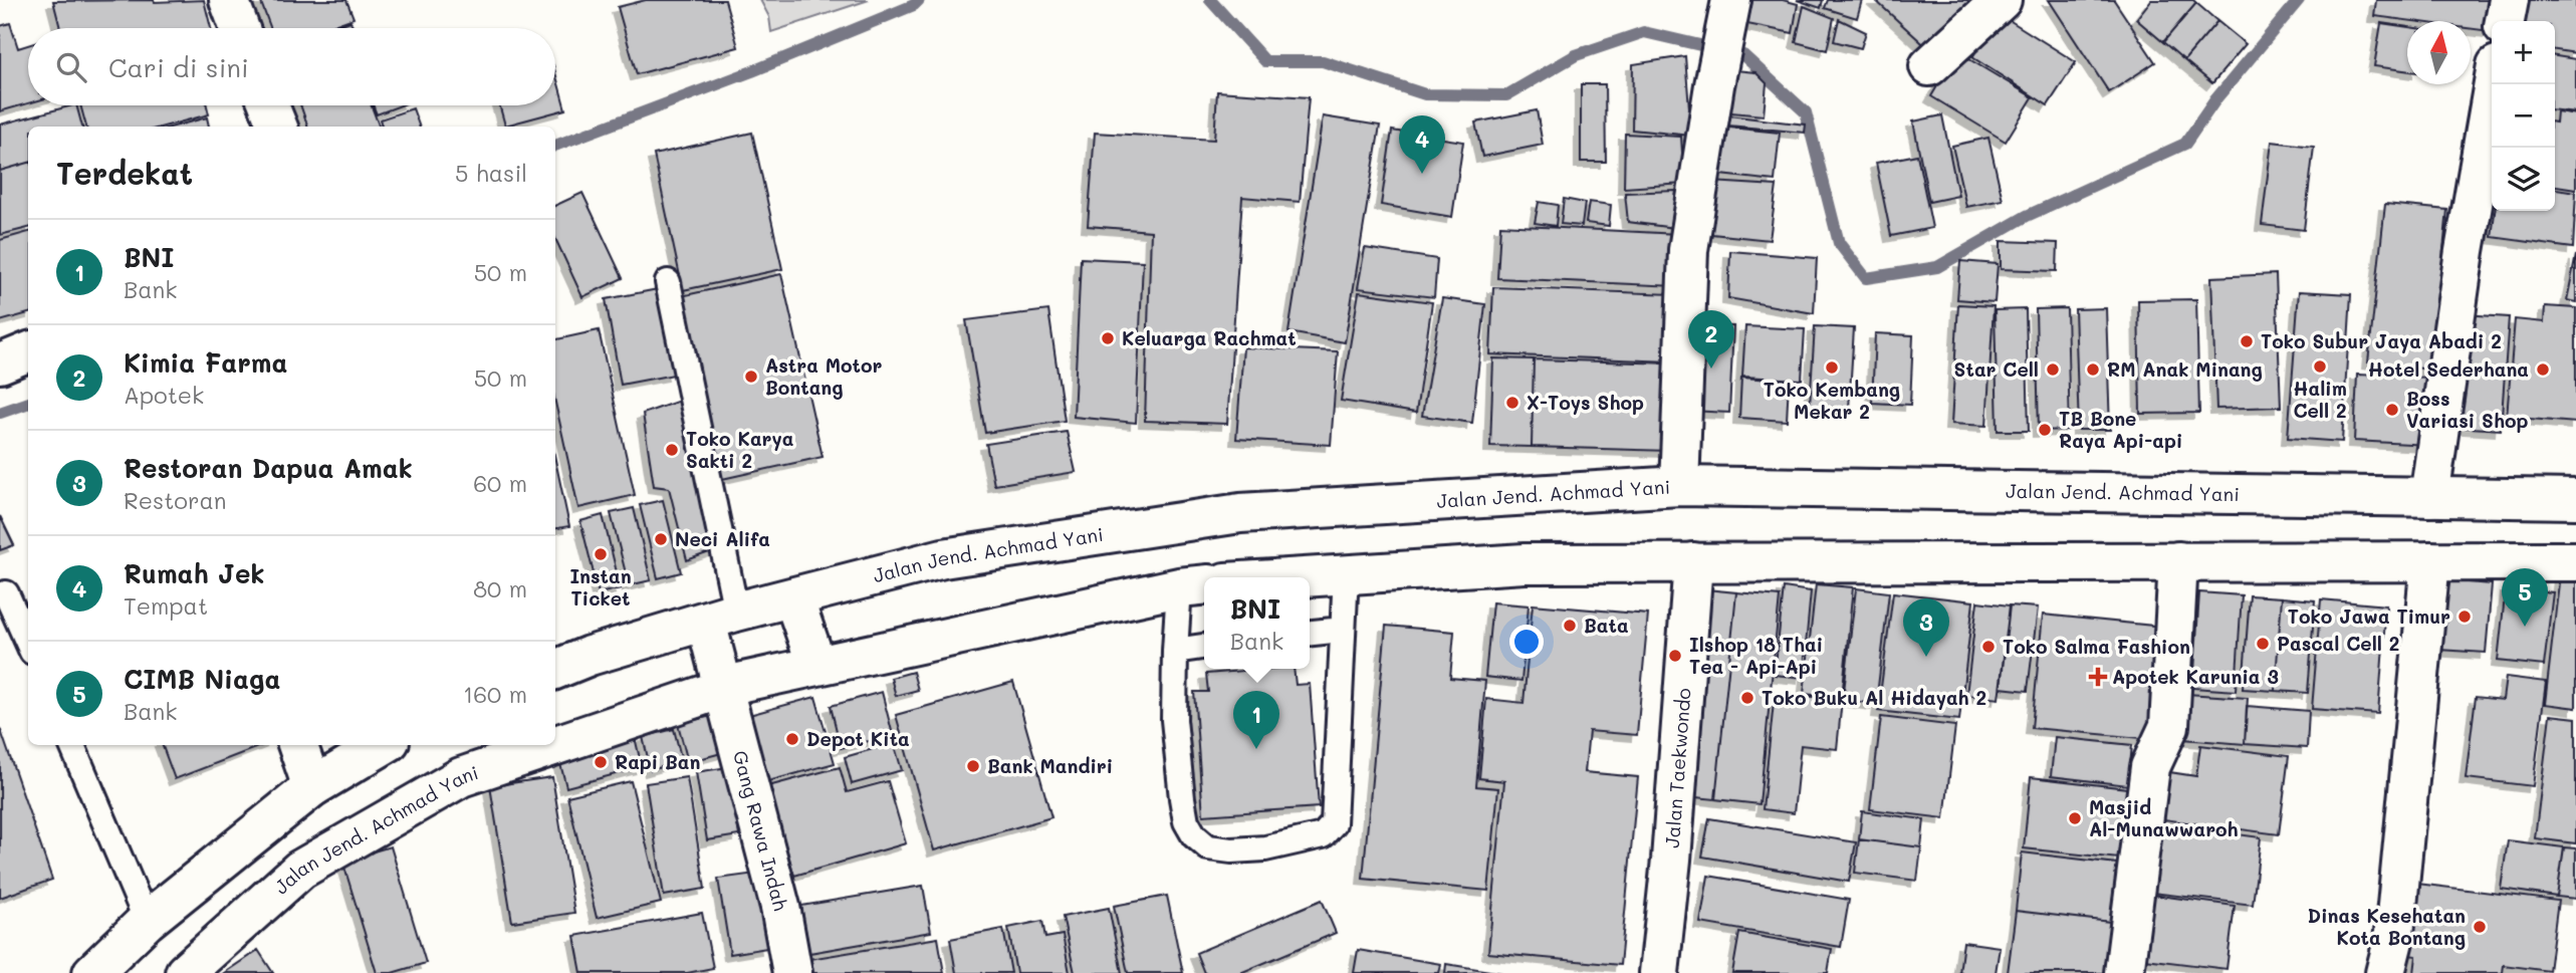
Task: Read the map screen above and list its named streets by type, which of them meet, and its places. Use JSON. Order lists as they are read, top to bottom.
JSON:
{
  "streets": {
    "street": ["Jalan Jend. Achmad Yani", "Jalan Taekwondo", "Gang Rawa Indah"]
  },
  "crossings": [
    ["Jalan Jend. Achmad Yani", "Gang Rawa Indah"]
  ],
  "places": {
    "other": [
      "Keluarga Rachmat",
      "Toko Subur Jaya Abadi 2",
      "Halim Cell 2",
      "Toko Kembang Mekar 2",
      "Star Cell",
      "RM Anak Minang",
      "Hotel Sederhana",
      "Astra Motor Bontang",
      "X-Toys Shop",
      "Boss Variasi Shop",
      "TB Bone Raya Api-api",
      "Toko Karya Sakti 2",
      "Neci Alifa",
      "Instan Ticket",
      "Toko Jawa Timur",
      "Bata",
      "Pascal Cell 2",
      "Toko Salma Fashion",
      "Ilshop 18 Thai Tea - Api-Api",
      "Toko Buku Al Hidayah 2",
      "Depot Kita",
      "Rapi Ban",
      "Bank Mandiri",
      "Masjid Al-Munawwaroh",
      "Dinas Kesehatan Kota Bontang"
    ],
    "health": ["Apotek Karunia 3"]
  },
  "north": "top",
  "page": {
    "map_buttons": ["+", "−"],
    "search": "Cari di sini",
    "pins": [
      "4",
      "2",
      "5",
      "3",
      "1"
    ],
    "heading": ["Terdekat", "5 hasil"],
    "list": [
      {
        "mark": "1",
        "name": "BNI",
        "note": "Bank",
        "value": "50 m"
      },
      {
        "mark": "2",
        "name": "Kimia Farma",
        "note": "Apotek",
        "value": "50 m"
      },
      {
        "mark": "3",
        "name": "Restoran Dapua Amak",
        "note": "Restoran",
        "value": "60 m"
      },
      {
        "mark": "4",
        "name": "Rumah Jek",
        "note": "Tempat",
        "value": "80 m"
      },
      {
        "mark": "5",
        "name": "CIMB Niaga",
        "note": "Bank",
        "value": "160 m"
      }
    ],
    "popup": ["BNI", "Bank"]
  }
}
